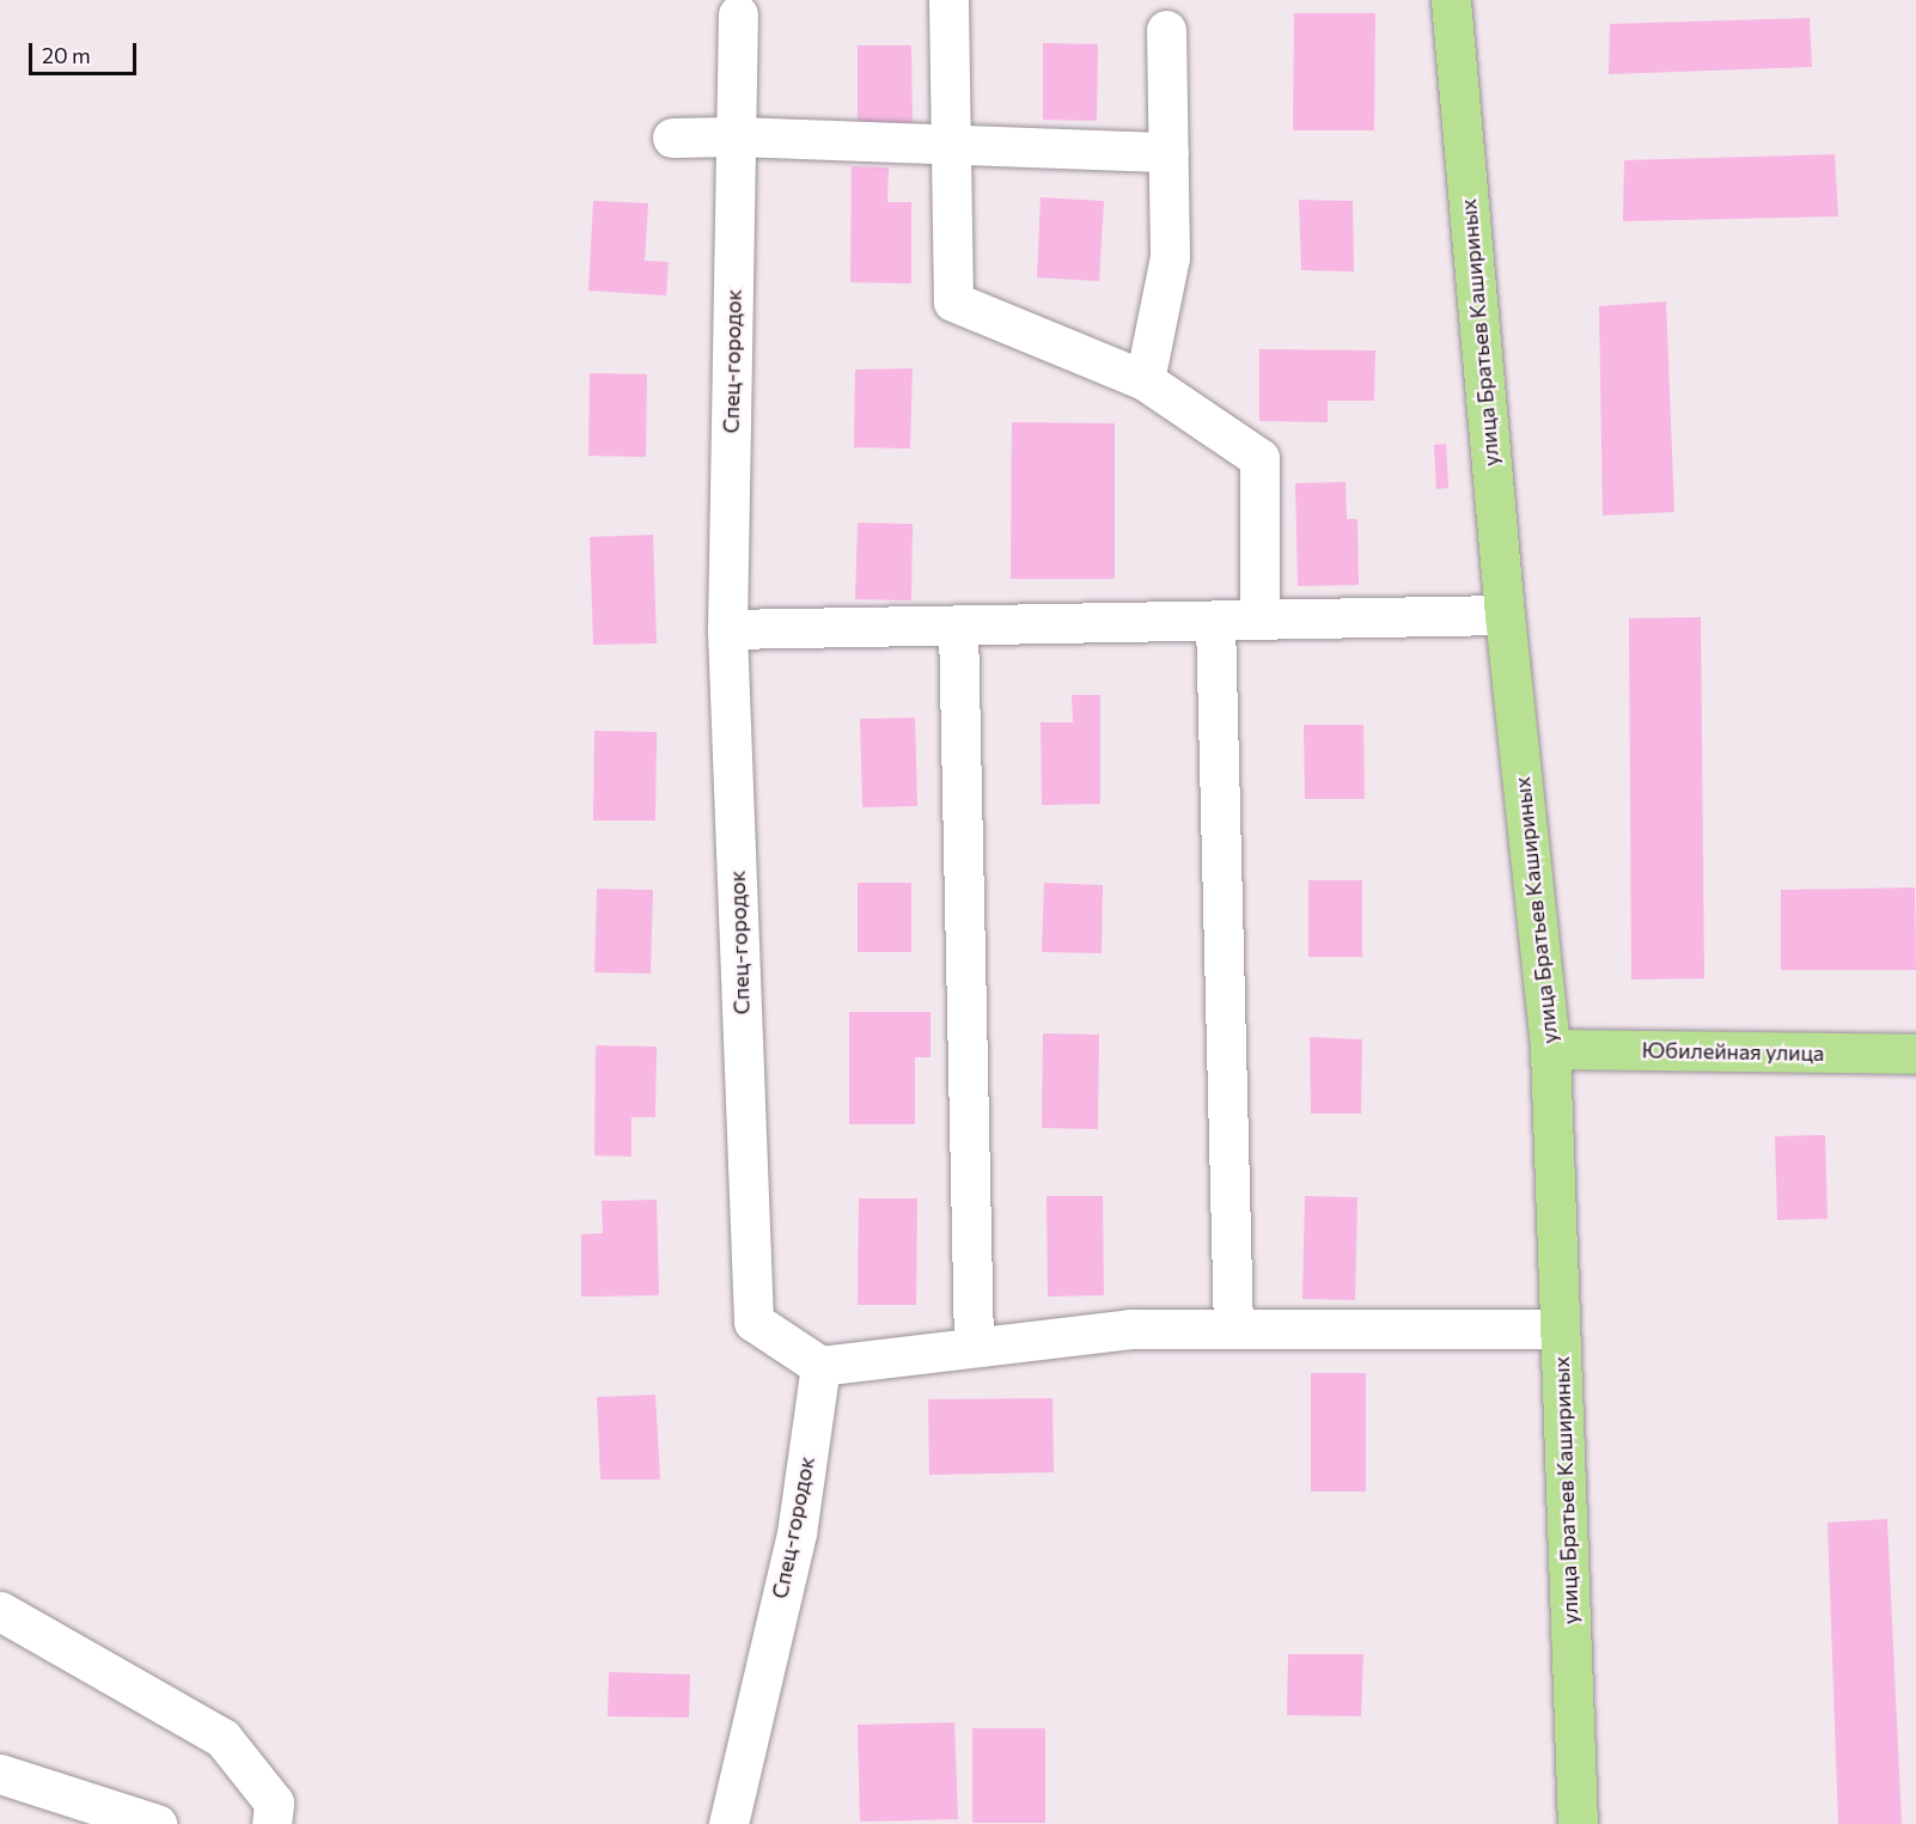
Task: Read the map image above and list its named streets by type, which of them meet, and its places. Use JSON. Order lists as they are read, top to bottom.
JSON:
{
  "streets": {
    "main road": ["улица Братьев Кашириных", "Юбилейная улица"],
    "street": ["Спец-городок"]
  },
  "crossings": [
    ["улица Братьев Кашириных", "Юбилейная улица"]
  ],
  "scale_bar": "20 m"
}
